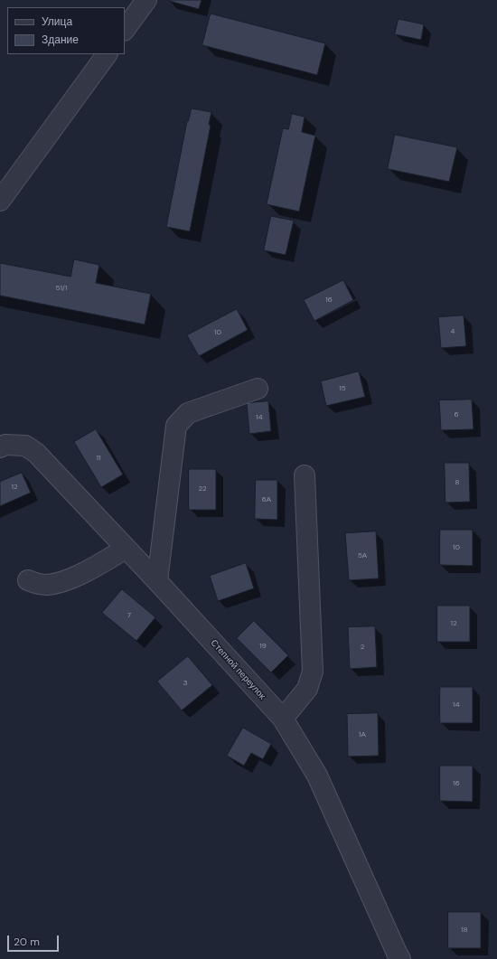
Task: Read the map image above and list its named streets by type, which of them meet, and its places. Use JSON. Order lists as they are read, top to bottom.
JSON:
{
  "streets": {
    "street": ["Степной переулок"]
  },
  "house_numbers": [
    "51/1",
    "16",
    "4",
    "10",
    "15",
    "6",
    "14",
    "11",
    "8",
    "12",
    "22",
    "6А",
    "10",
    "5А",
    "7",
    "12",
    "19",
    "2",
    "3",
    "14",
    "1А",
    "16",
    "18"
  ],
  "legend": ["Улица", "Здание"],
  "scale_bar": "20 m"
}
